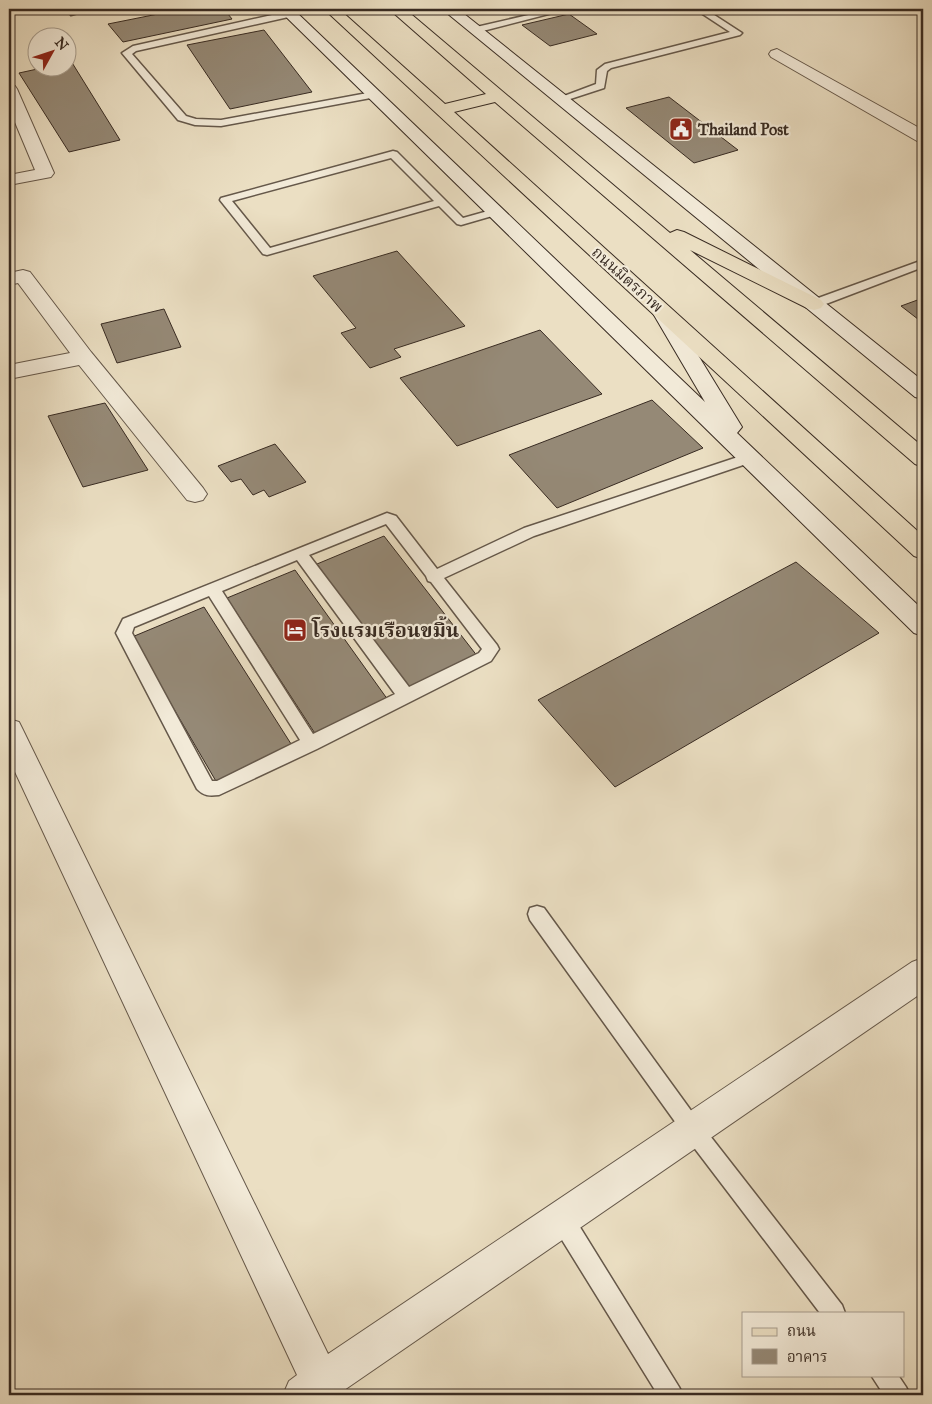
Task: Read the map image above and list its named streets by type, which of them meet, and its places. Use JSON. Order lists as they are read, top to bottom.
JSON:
{
  "streets": {
    "main road": ["ถนนมิตรภาพ"]
  },
  "places": {
    "public building": ["Thailand Post"],
    "hotel": ["โรงแรมเรือนขมิ้น"]
  },
  "legend": ["ถนน", "อาคาร"],
  "north": "top right"
}
